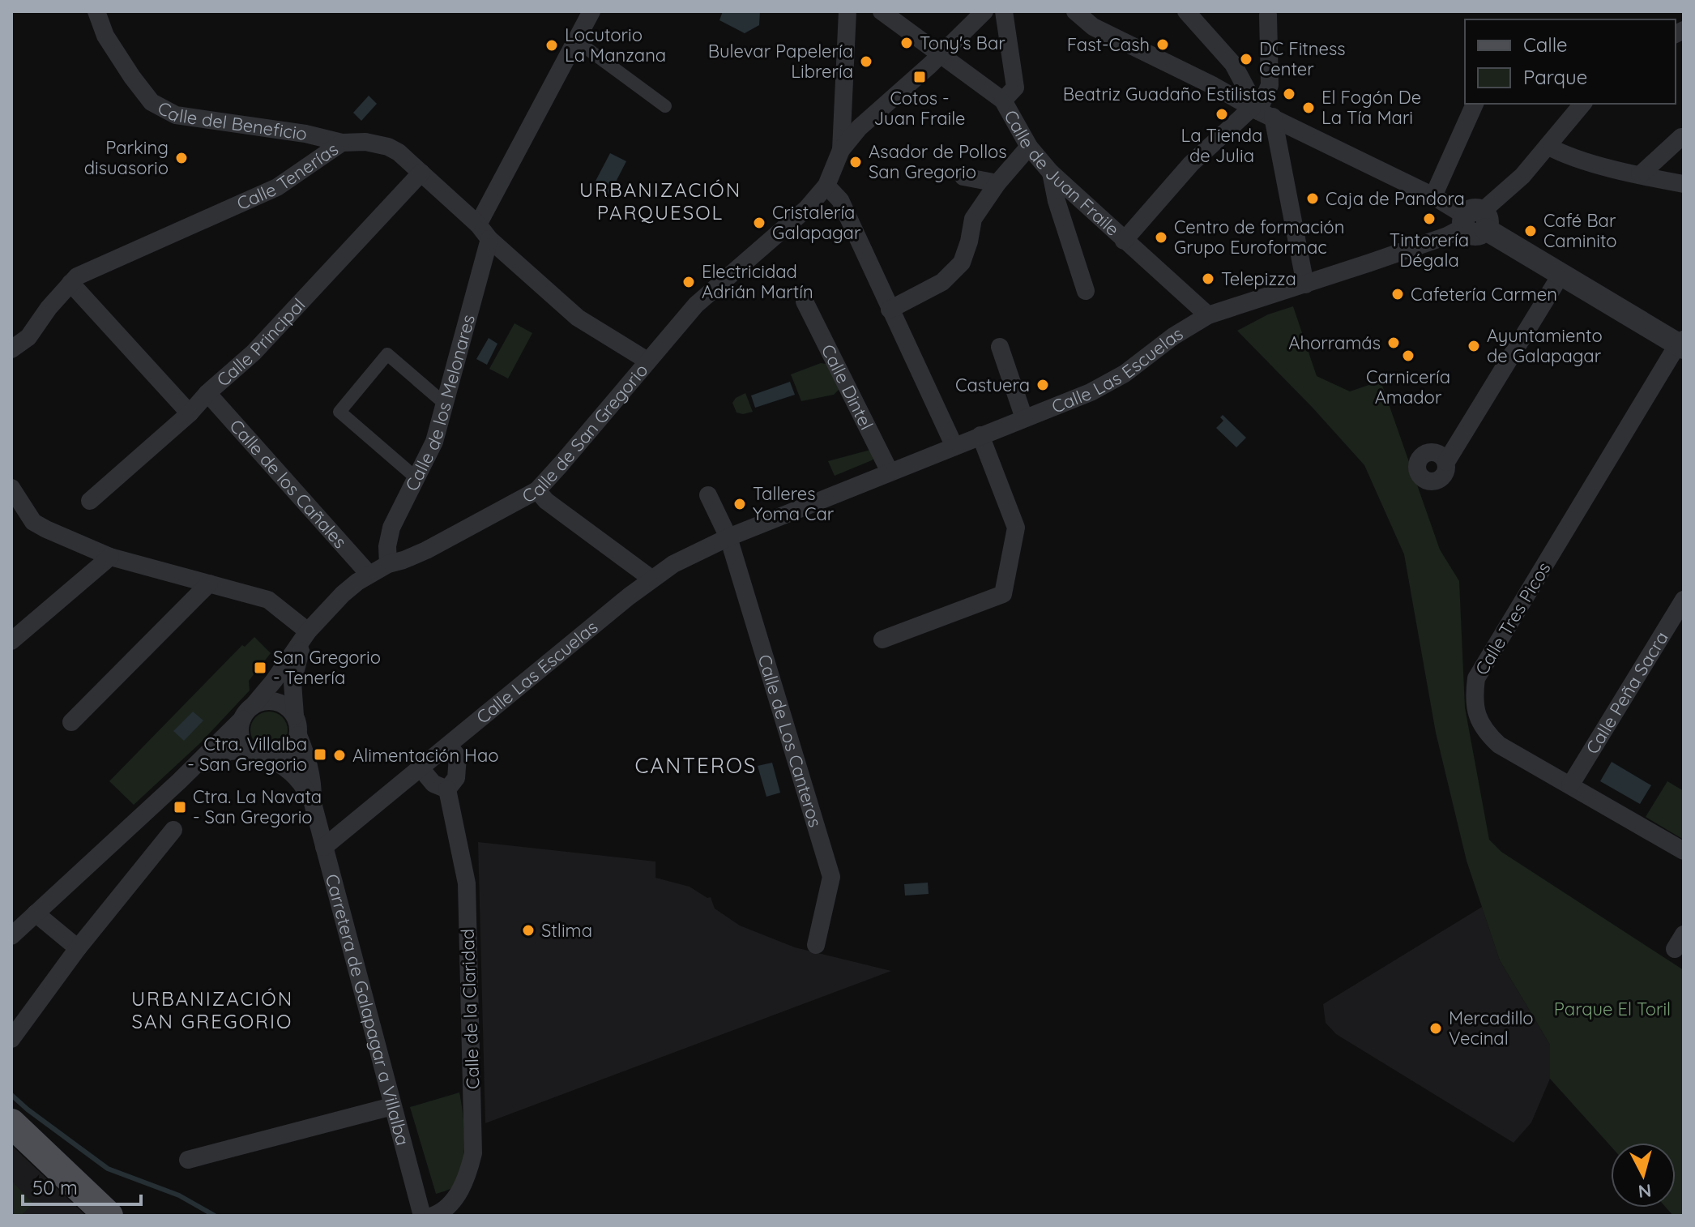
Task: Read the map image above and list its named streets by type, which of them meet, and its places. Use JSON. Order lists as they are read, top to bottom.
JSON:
{
  "streets": {
    "street": [
      "Calle del Beneficio",
      "Calle de Juan Fraile",
      "Calle Tenerías",
      "Calle Principal",
      "Calle Las Escuelas",
      "Calle Dintel",
      "Calle de los Melonares",
      "Calle de San Gregorio",
      "Calle de los Cañales",
      "Calle Tres Picos",
      "Calle Peña Sacra",
      "Calle de Los Canteros",
      "Calle de la Claridad",
      "Carretera de Galapagar a Villalba"
    ]
  },
  "crossings": [
    ["Calle del Beneficio", "Calle Tenerías"],
    ["Calle de Juan Fraile", "Calle Las Escuelas"],
    ["Calle de Juan Fraile", "Calle de San Gregorio"],
    ["Calle Tenerías", "Calle Principal"],
    ["Calle Tenerías", "Calle de los Melonares"],
    ["Calle Tenerías", "Calle de San Gregorio"],
    ["Calle Principal", "Calle de los Cañales"],
    ["Calle Las Escuelas", "Calle Dintel"],
    ["Calle Las Escuelas", "Calle de Los Canteros"],
    ["Calle Las Escuelas", "Carretera de Galapagar a Villalba"],
    ["Calle de los Melonares", "Calle de San Gregorio"],
    ["Calle de San Gregorio", "Calle de los Cañales"],
    ["Calle de San Gregorio", "Carretera de Galapagar a Villalba"],
    ["Calle Tres Picos", "Calle Peña Sacra"]
  ],
  "districts": ["URBANIZACIÓN PARQUESOL", "CANTEROS", "URBANIZACIÓN SAN GREGORIO"],
  "parks": ["Parque El Toril"],
  "places": {
    "other": [
      "Tony's Bar",
      "Fast-Cash",
      "Locutorio La Manzana",
      "DC Fitness Center",
      "Bulevar Papelería Librería",
      "Beatriz Guadaño Estilistas",
      "El Fogón De La Tía Mari",
      "La Tienda de Julia",
      "Parking disuasorio",
      "Asador de Pollos San Gregorio",
      "Caja de Pandora",
      "Tintorería Dégala",
      "Cristalería Galapagar",
      "Café Bar Caminito",
      "Centro de formación Grupo Euroformac",
      "Telepizza",
      "Electricidad Adrián Martín",
      "Cafetería Carmen",
      "Ahorramás",
      "Ayuntamiento de Galapagar",
      "Carnicería Amador",
      "Castuera",
      "Talleres Yoma Car",
      "Alimentación Hao",
      "Stlima",
      "Mercadillo Vecinal"
    ],
    "transit": [
      "Cotos - Juan Fraile",
      "San Gregorio - Tenería",
      "Ctra. Villalba - San Gregorio",
      "Ctra. La Navata - San Gregorio"
    ]
  },
  "legend": ["Calle", "Parque"],
  "scale_bar": "50 m",
  "north": "bottom"
}
